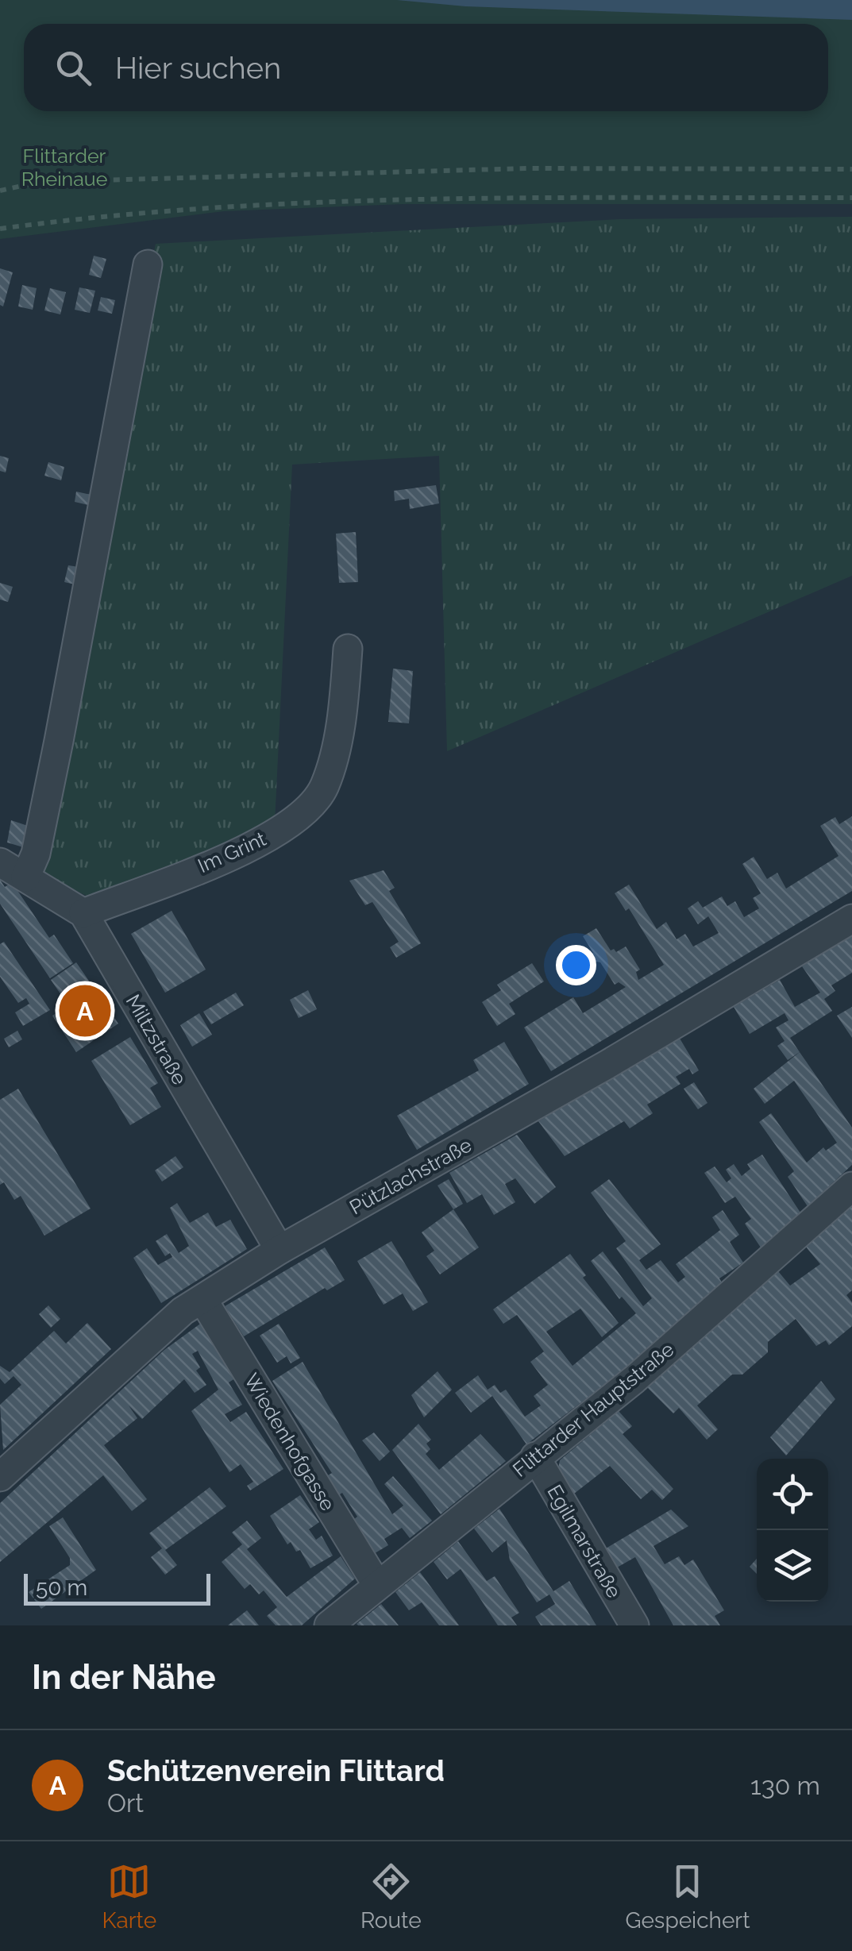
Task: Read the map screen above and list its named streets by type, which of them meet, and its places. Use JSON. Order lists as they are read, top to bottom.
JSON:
{
  "streets": {
    "street": [
      "Im Grint",
      "Miltzstraße",
      "Pützlachstraße",
      "Flittarder Hauptstraße",
      "Wiedenhofgasse",
      "Egilmarstraße"
    ]
  },
  "crossings": [
    ["Im Grint", "Miltzstraße"],
    ["Miltzstraße", "Pützlachstraße"],
    ["Pützlachstraße", "Wiedenhofgasse"],
    ["Flittarder Hauptstraße", "Wiedenhofgasse"],
    ["Flittarder Hauptstraße", "Egilmarstraße"]
  ],
  "parks": ["Flittarder Rheinaue"],
  "scale_bar": "50 m",
  "page": {
    "search": "Hier suchen",
    "pins": "A",
    "scale": "50 m",
    "heading": "In der Nähe",
    "list": [
      {
        "mark": "A",
        "name": "Schützenverein Flittard",
        "note": "Ort",
        "value": "130 m"
      }
    ],
    "nav": ["Karte", "Route", "Gespeichert"]
  }
}
